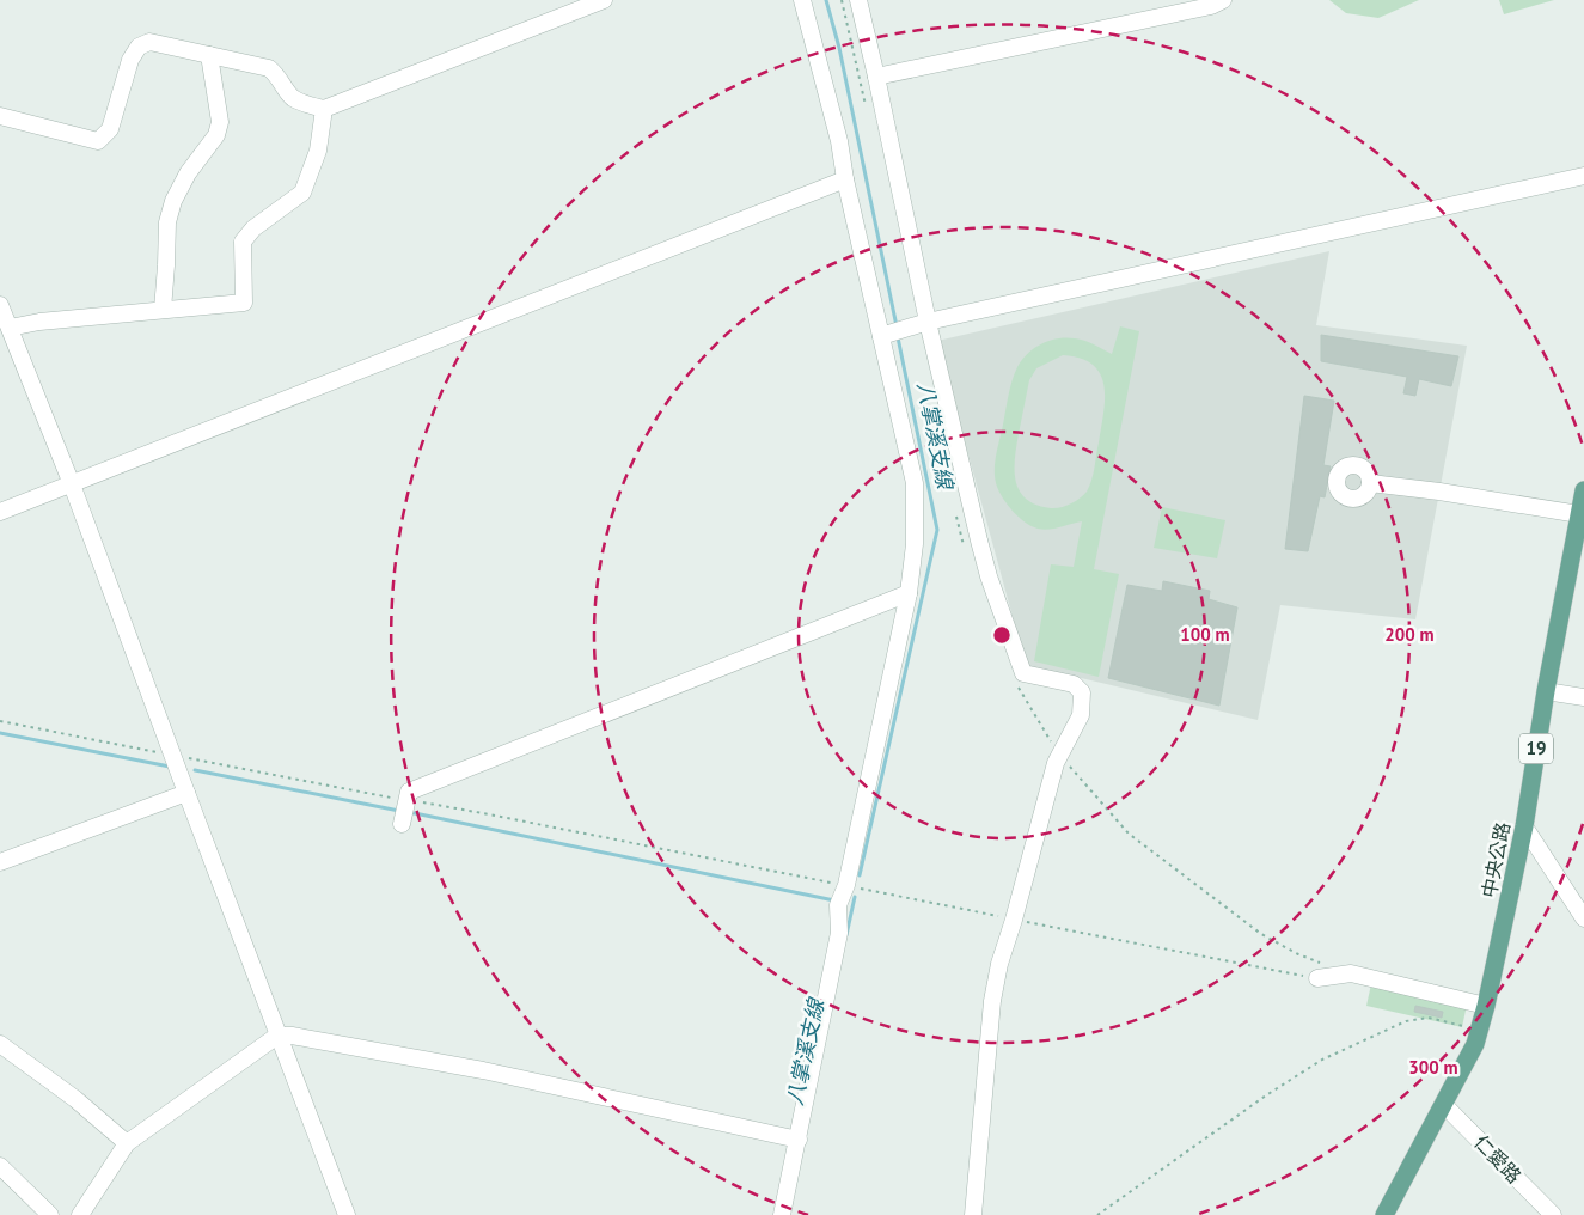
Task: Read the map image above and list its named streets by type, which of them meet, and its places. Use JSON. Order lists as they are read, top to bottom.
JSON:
{
  "streets": {
    "main road": ["19", "中央公路"],
    "street": ["仁愛路"]
  },
  "crossings": [
    ["中央公路", "仁愛路"]
  ],
  "water": ["八掌溪支線"],
  "rings": ["100 m", "200 m", "300 m"]
}
